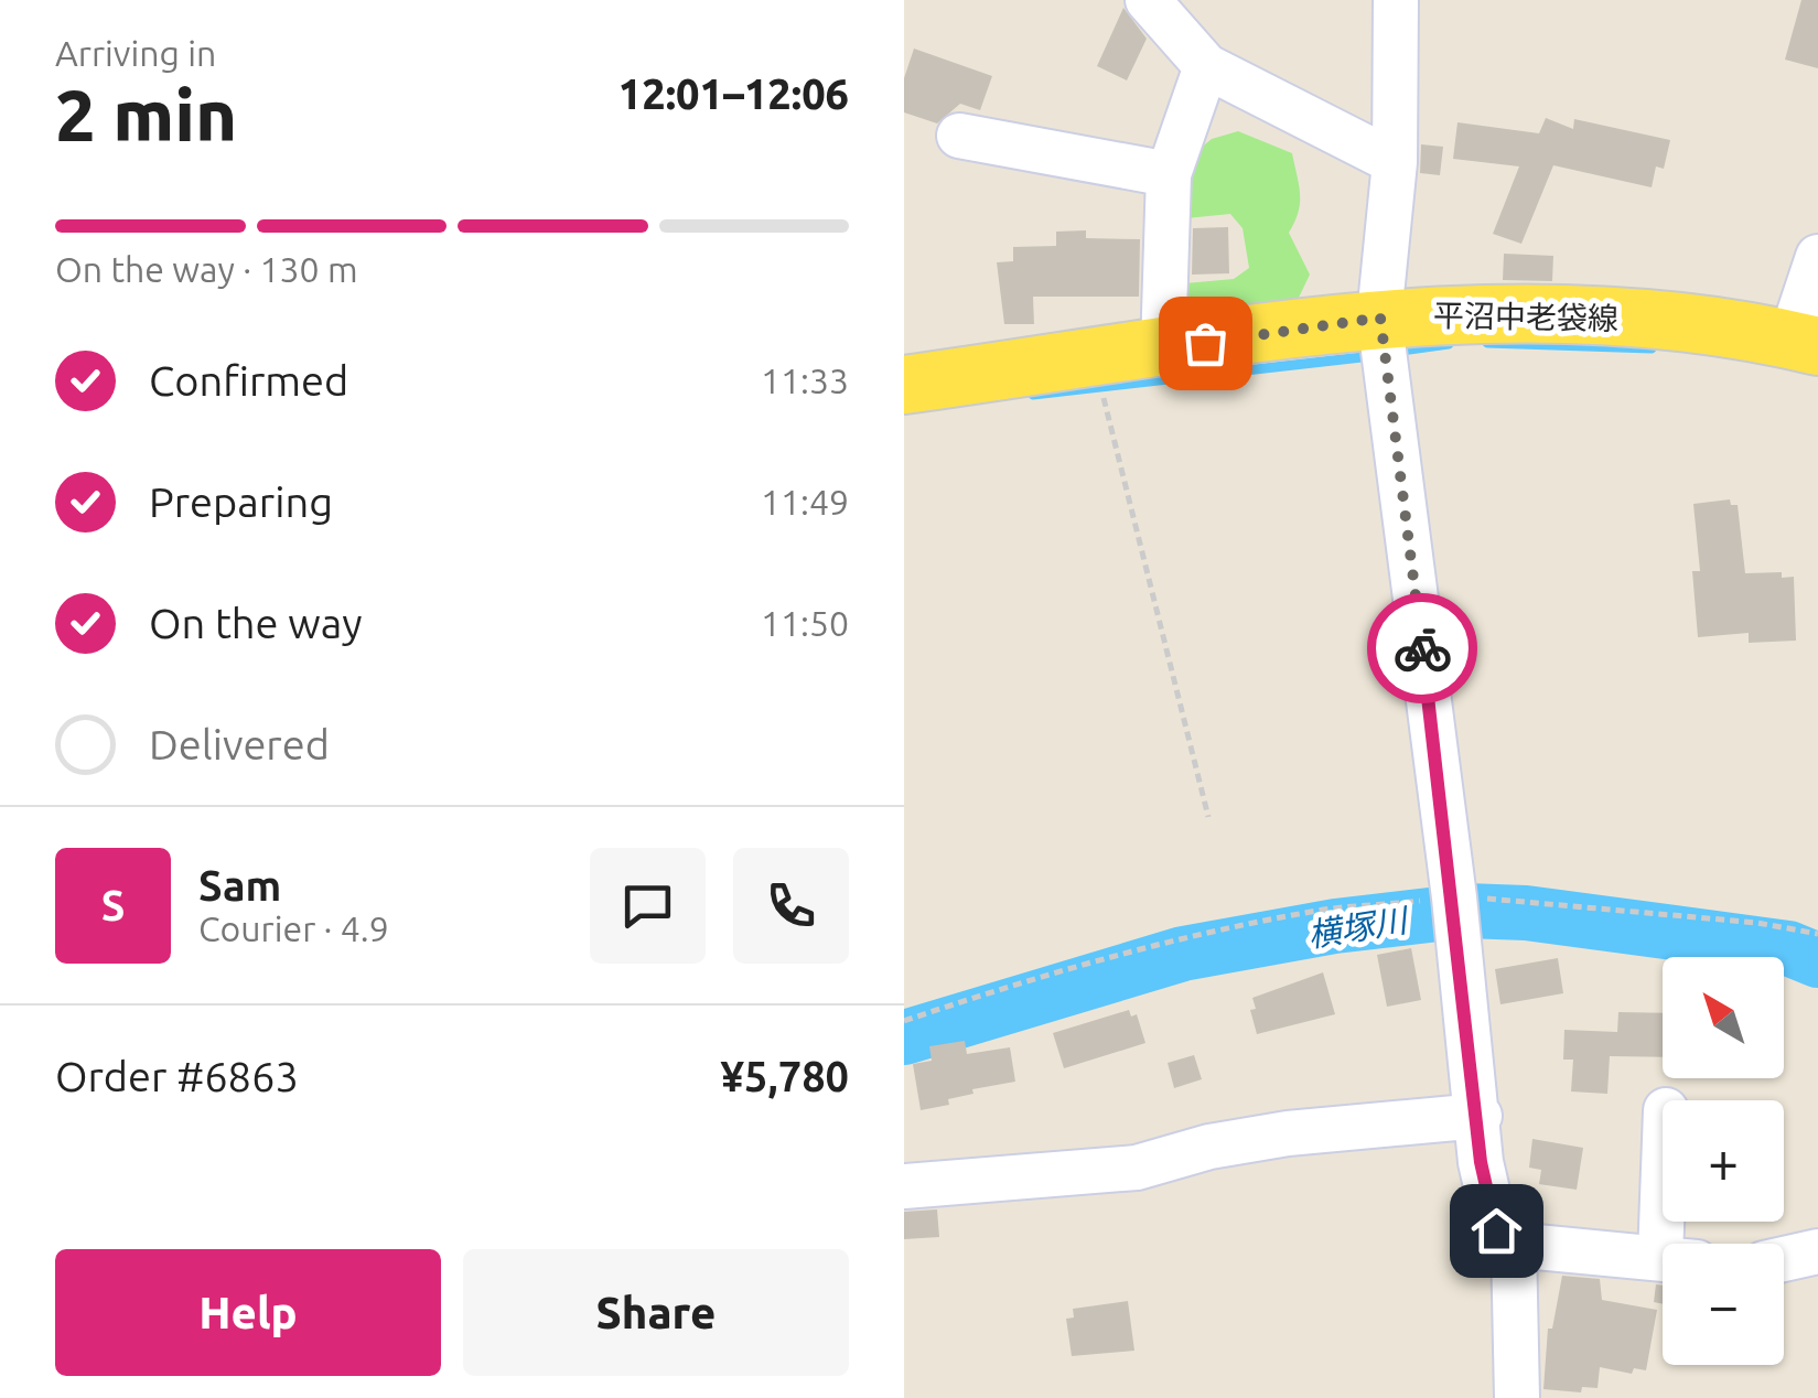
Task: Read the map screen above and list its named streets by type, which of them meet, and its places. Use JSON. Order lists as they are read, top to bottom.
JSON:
{
  "streets": {
    "main road": ["平沼中老袋線"]
  },
  "water": ["横塚川"],
  "north": "top left",
  "page": {
    "heading": ["2 min", "Arriving in", "12:01–12:06"],
    "panel": [
      "Sam",
      "Courier · 4.9",
      "Order #6863",
      "¥5,780"
    ],
    "bar": "On the way · 130 m",
    "list": [
      ["Confirmed", "11:33"],
      ["Preparing", "11:49"],
      ["On the way", "11:50"],
      "Delivered"
    ],
    "round": "S",
    "map_buttons": ["+", "−"],
    "buttons": ["Help", "Share"]
  }
}
